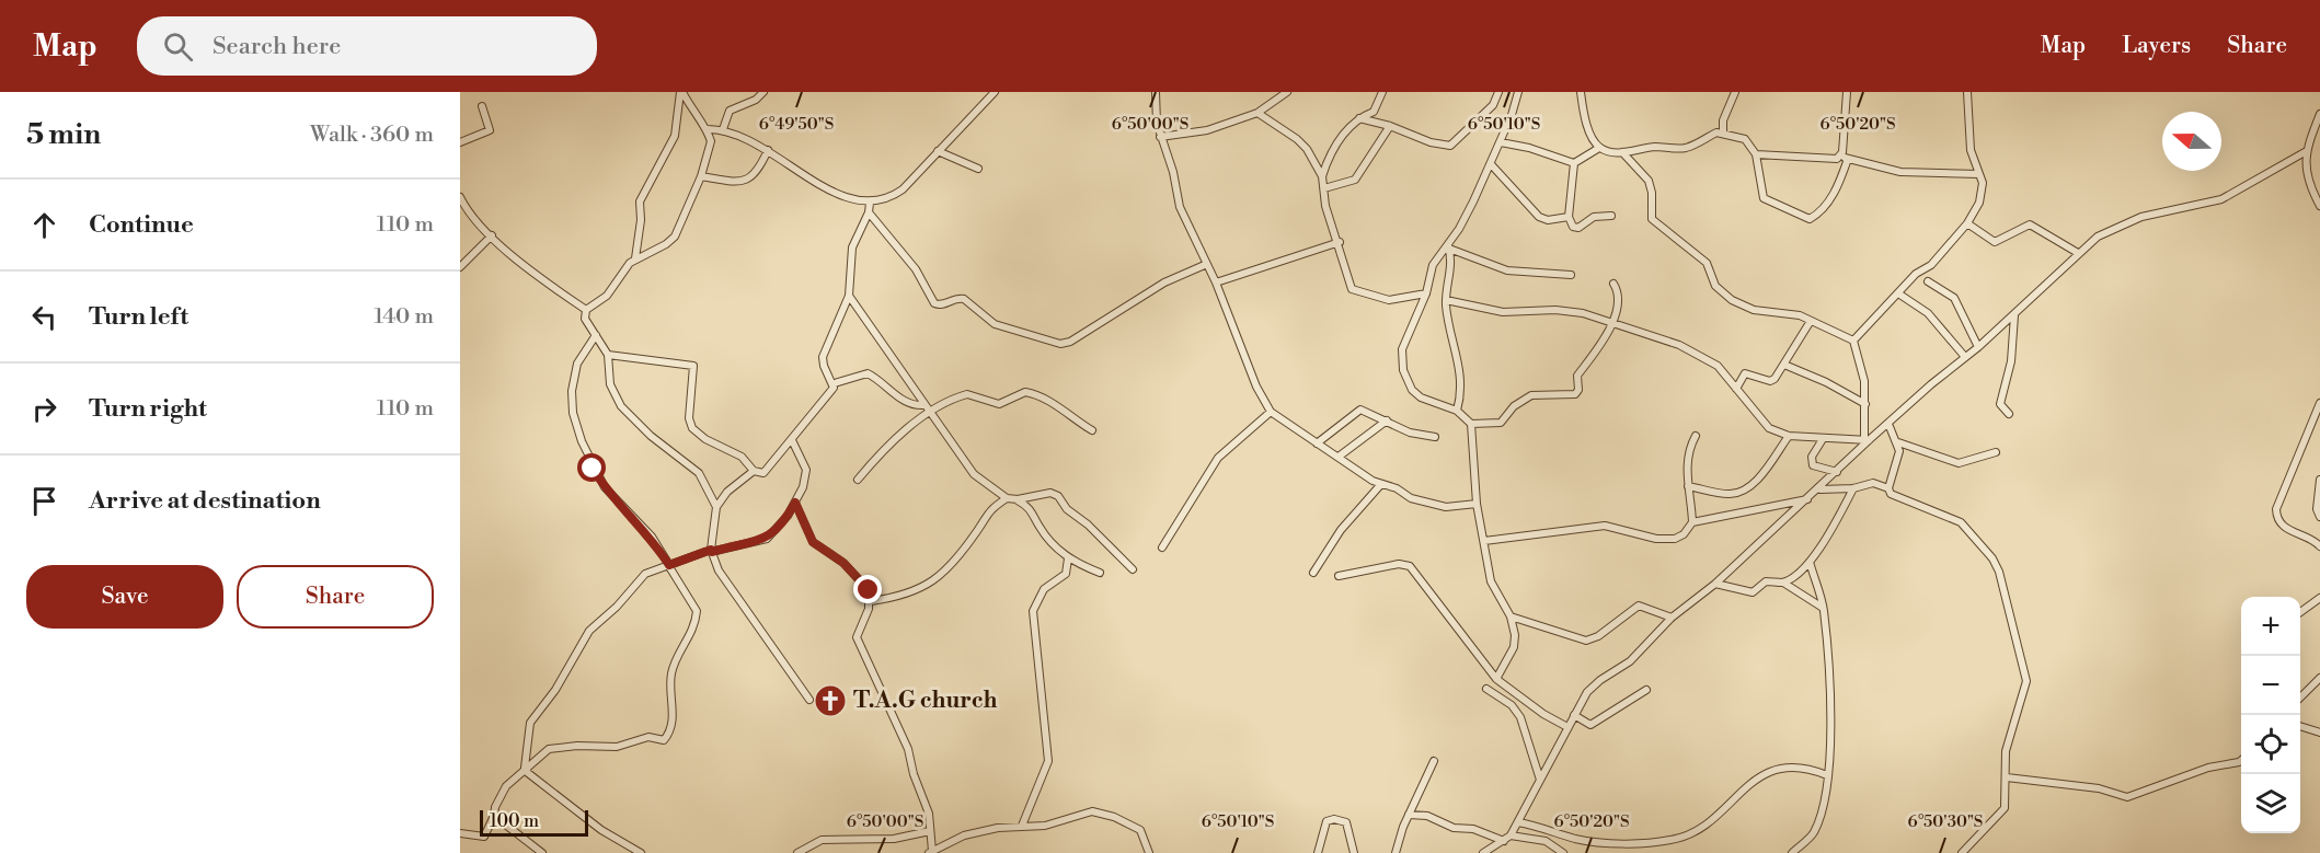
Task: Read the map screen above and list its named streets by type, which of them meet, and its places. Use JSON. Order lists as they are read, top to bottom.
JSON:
{
  "places": {
    "church": ["T.A.G church"]
  },
  "scale_bar": "100 m",
  "north": "left",
  "page": {
    "header": "Map",
    "search": "Search here",
    "nav": ["Map", "Layers", "Share"],
    "heading": ["5 min", "Walk · 360 m"],
    "list": [
      ["Continue", "110 m"],
      ["Turn left", "140 m"],
      ["Turn right", "110 m"],
      "Arrive at destination"
    ],
    "buttons": ["Save", "Share"],
    "map_buttons": ["+", "−"],
    "scale": "100 m"
  },
  "coordinates": [
    "6°49'50\"S",
    "6°50'00\"S",
    "6°50'10\"S",
    "6°50'20\"S",
    "6°50'30\"S"
  ]
}
